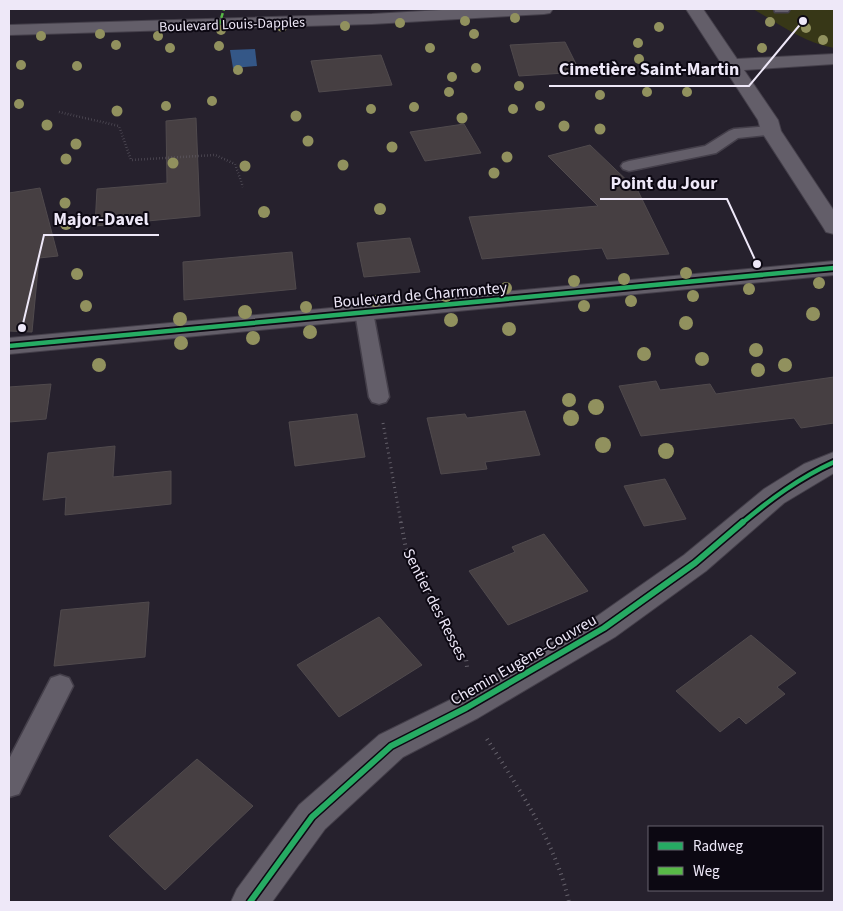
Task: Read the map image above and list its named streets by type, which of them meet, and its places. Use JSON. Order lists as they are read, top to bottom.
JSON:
{
  "streets": {
    "street": ["Boulevard Louis-Dapples", "Boulevard de Charmontey", "Chemin Eugène-Couvreu"],
    "path": ["Sentier des Resses"]
  },
  "crossings": [
    ["Sentier des Resses", "Chemin Eugène-Couvreu"]
  ],
  "places": ["Cimetière Saint-Martin", "Point du Jour", "Major-Davel"],
  "legend": ["Radweg", "Weg"]
}
